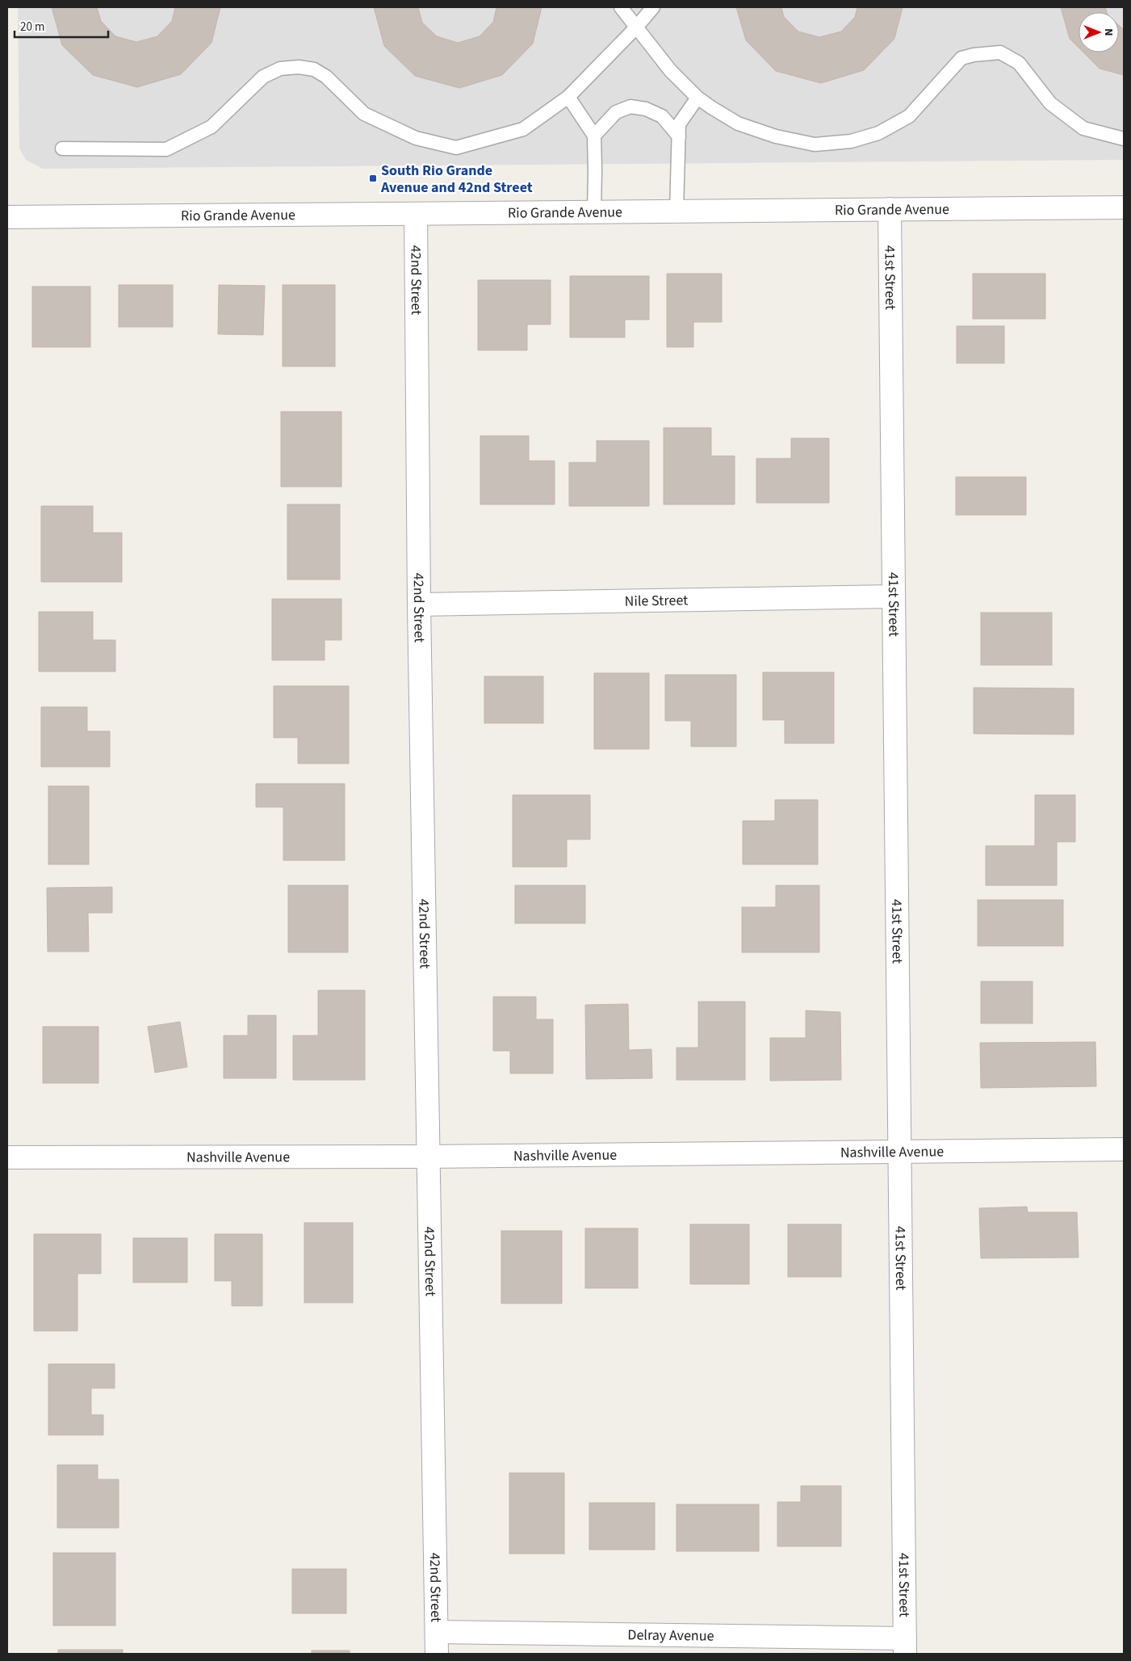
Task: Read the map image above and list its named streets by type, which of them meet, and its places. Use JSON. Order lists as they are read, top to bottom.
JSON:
{
  "streets": {
    "street": [
      "Rio Grande Avenue",
      "41st Street",
      "42nd Street",
      "Nile Street",
      "Nashville Avenue",
      "Delray Avenue"
    ]
  },
  "crossings": [
    ["Rio Grande Avenue", "41st Street"],
    ["Rio Grande Avenue", "42nd Street"],
    ["41st Street", "Nile Street"],
    ["41st Street", "Nashville Avenue"],
    ["41st Street", "Delray Avenue"],
    ["42nd Street", "Nile Street"],
    ["42nd Street", "Nashville Avenue"],
    ["42nd Street", "Delray Avenue"]
  ],
  "places": {
    "transit": ["South Rio Grande Avenue and 42nd Street"]
  },
  "scale_bar": "20 m",
  "north": "right"
}
